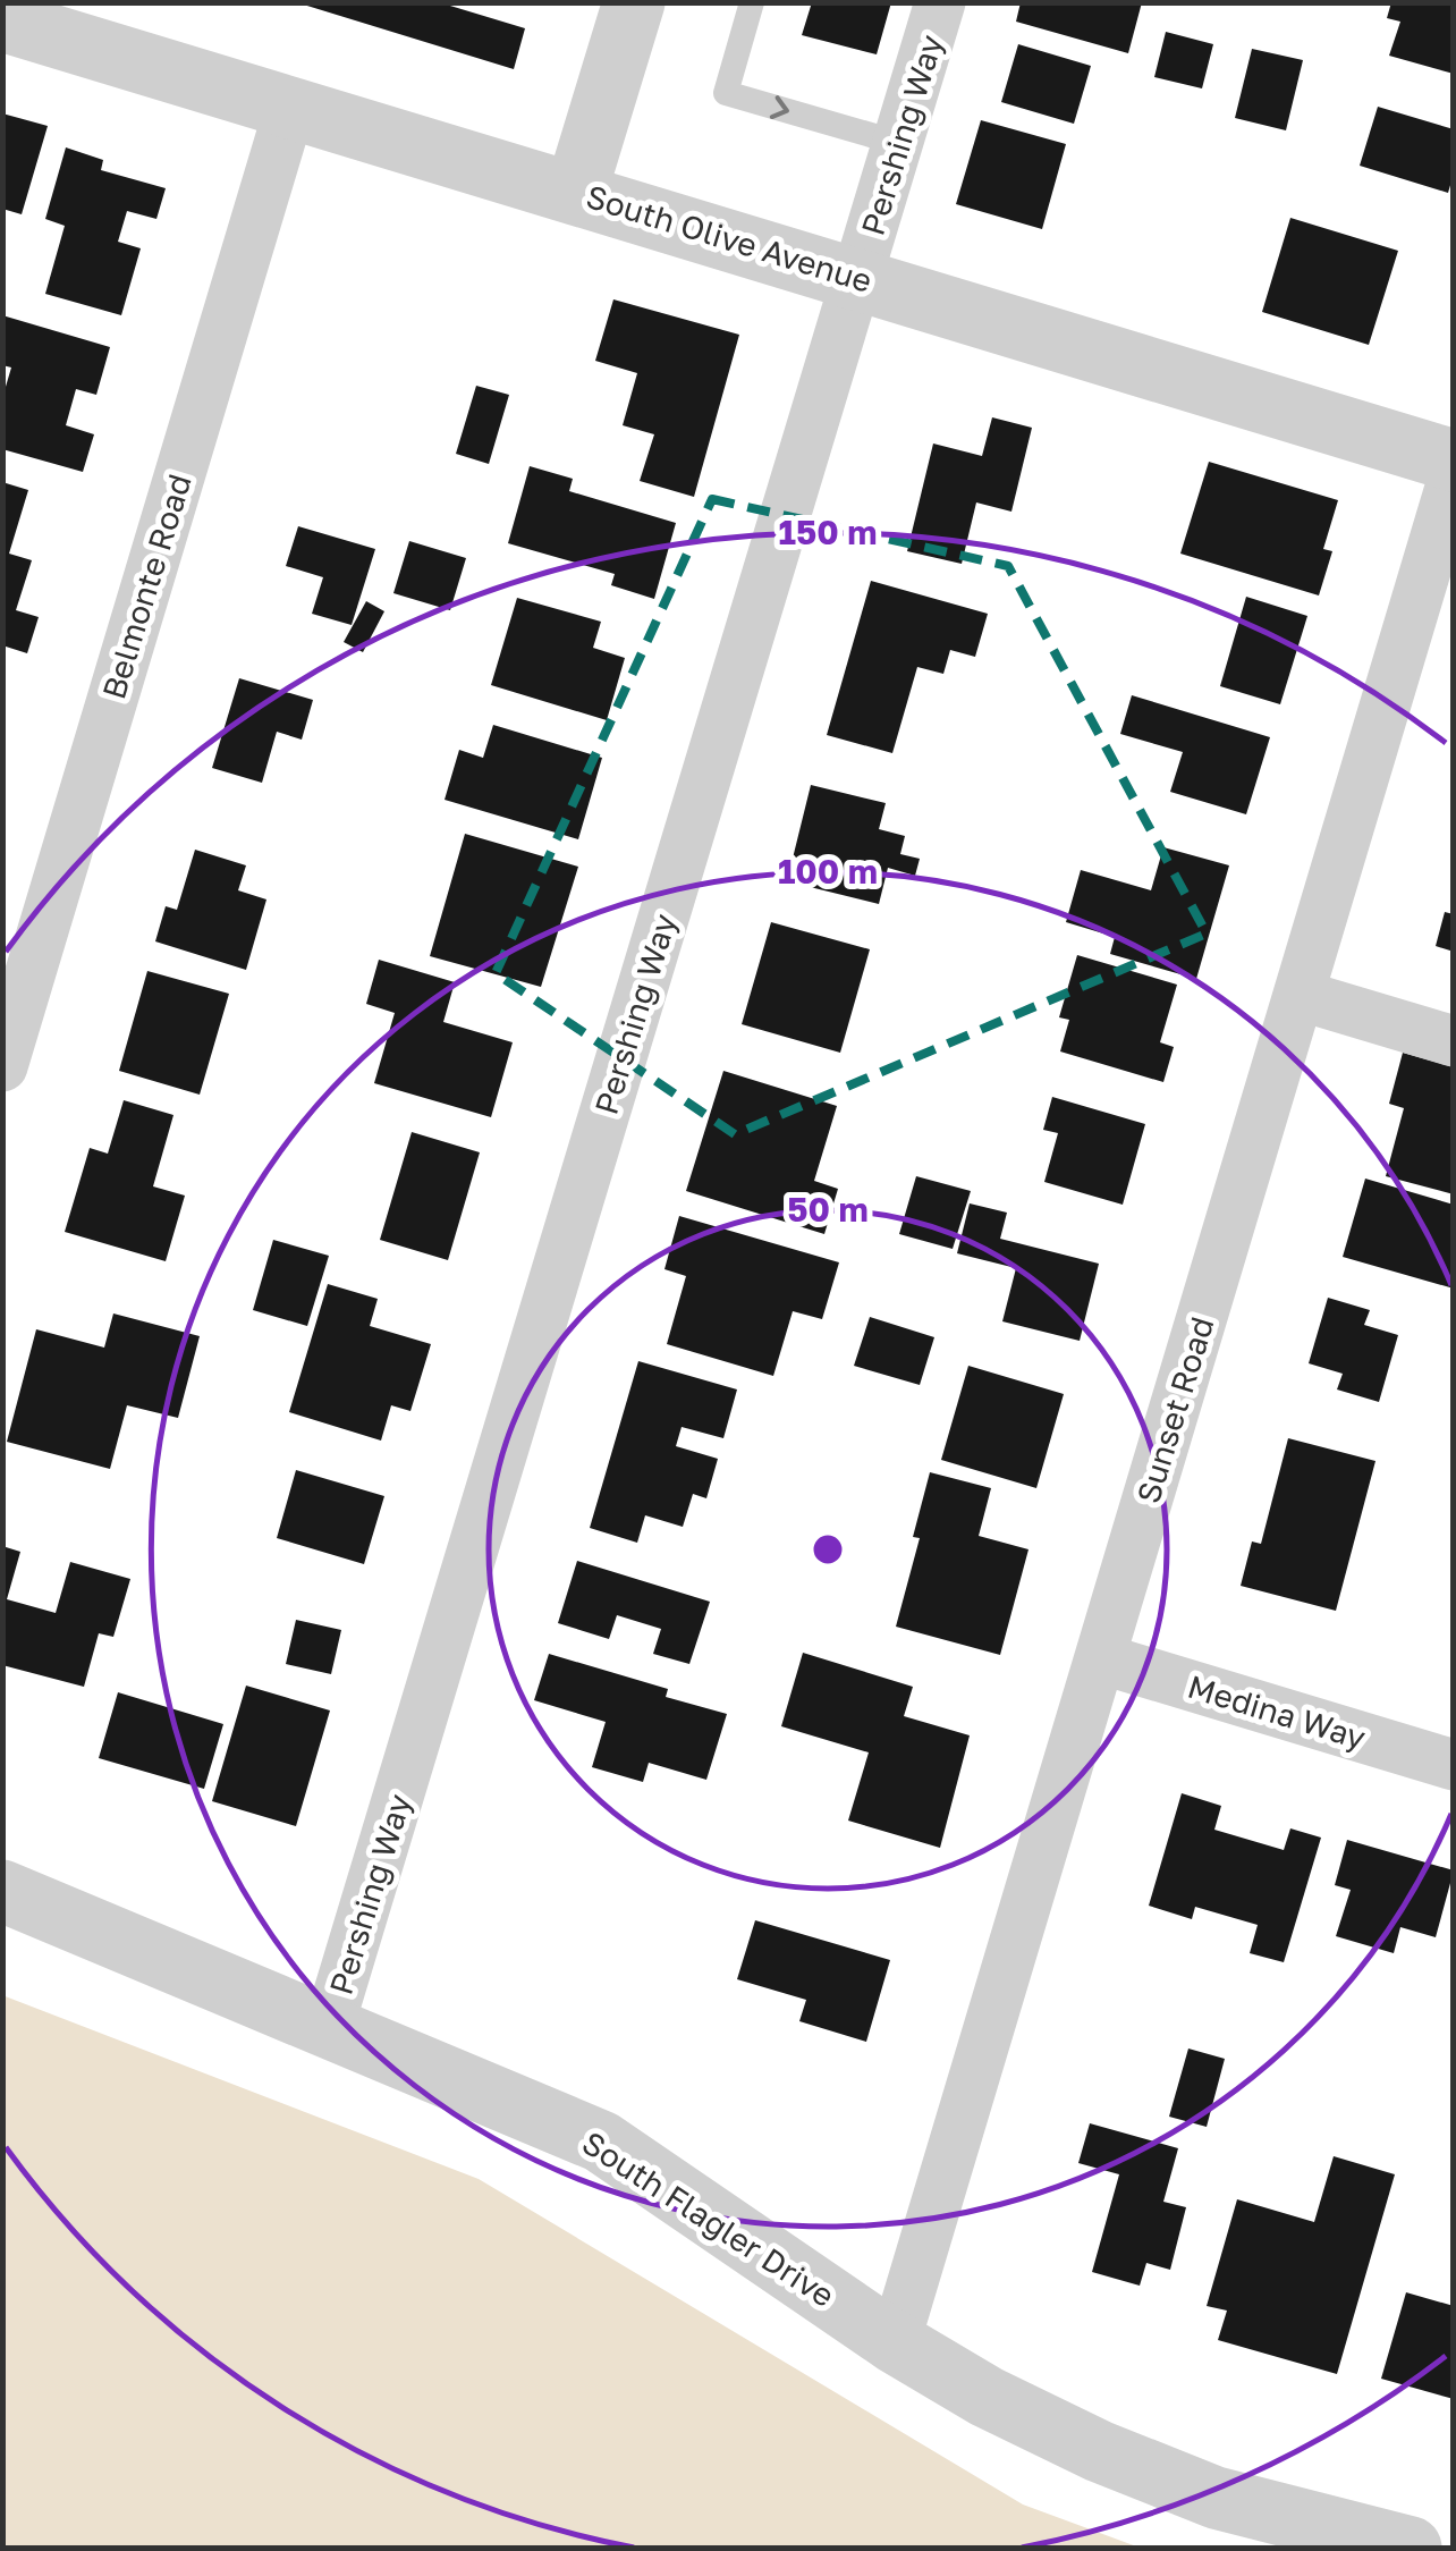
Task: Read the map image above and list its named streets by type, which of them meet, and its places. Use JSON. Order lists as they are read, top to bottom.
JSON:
{
  "streets": {
    "street": [
      "Pershing Way",
      "South Olive Avenue",
      "Belmonte Road",
      "Sunset Road",
      "Medina Way",
      "South Flagler Drive"
    ]
  },
  "crossings": [
    ["Pershing Way", "South Olive Avenue"],
    ["Pershing Way", "South Flagler Drive"],
    ["South Olive Avenue", "Belmonte Road"],
    ["Sunset Road", "Medina Way"],
    ["Sunset Road", "South Flagler Drive"]
  ],
  "rings": ["150 m", "100 m", "50 m"]
}
